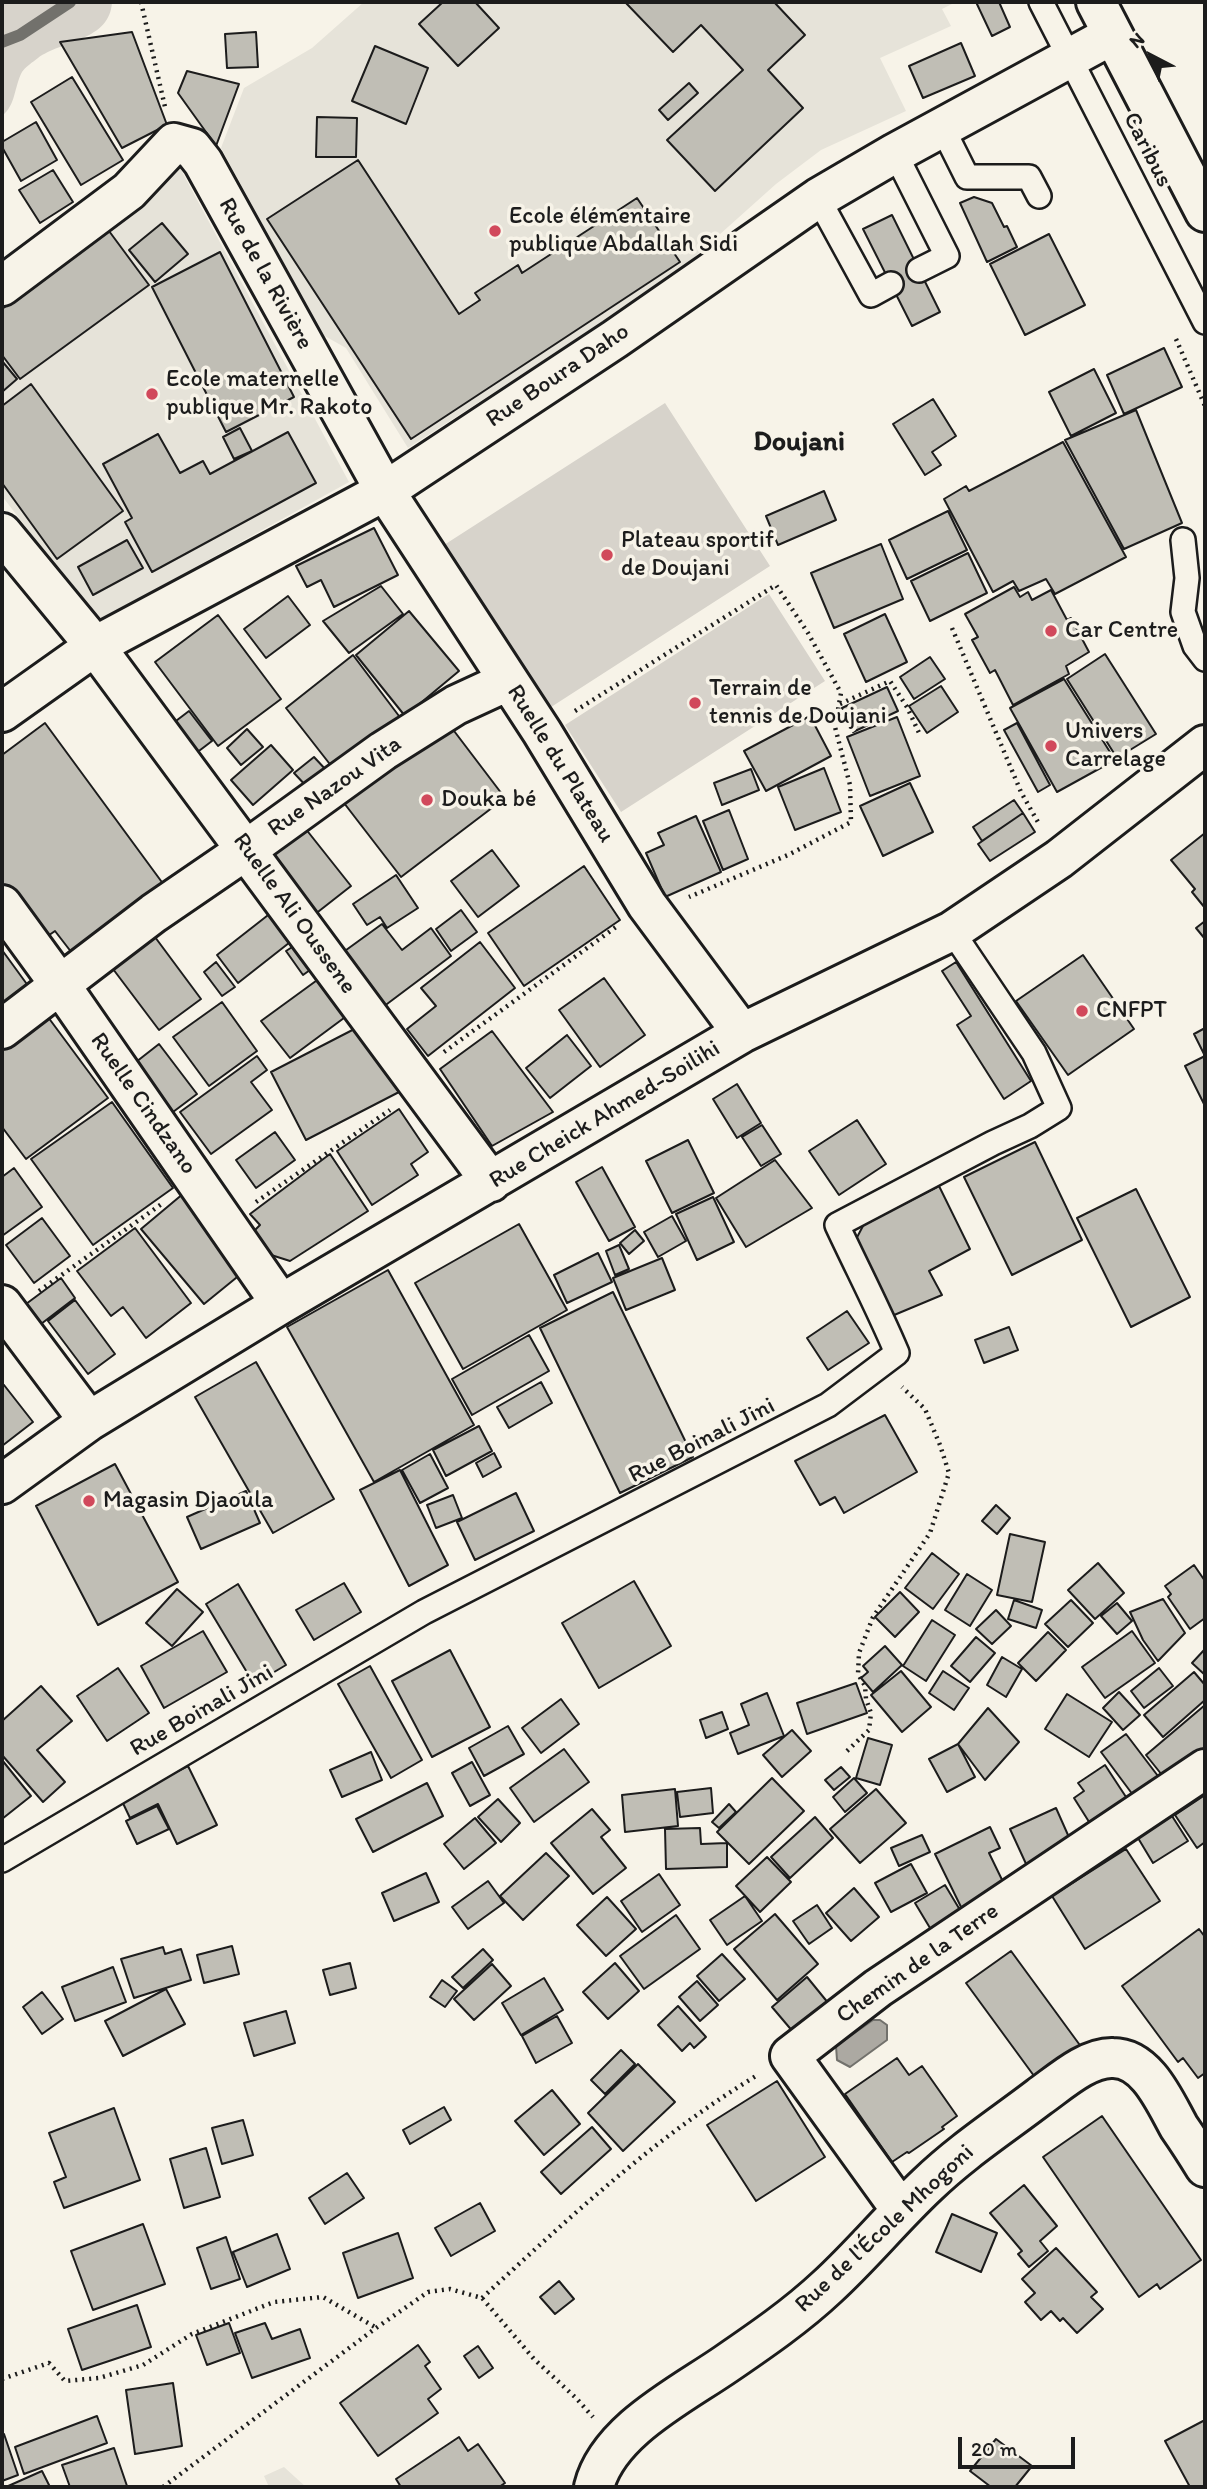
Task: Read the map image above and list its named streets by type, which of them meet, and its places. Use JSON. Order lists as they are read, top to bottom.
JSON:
{
  "streets": {
    "street": [
      "Rue de la Rivière",
      "Rue Boura Daho",
      "Ruelle du Plateau",
      "Rue Nazou Vita",
      "Ruelle Ali Oussene",
      "Ruelle Cindzano",
      "Rue Cheick Ahmed-Soilihi",
      "Chemin de la Terre",
      "Rue de l'École Mhogoni"
    ],
    "lane": ["Caribus", "Rue Boinali Jini"]
  },
  "crossings": [
    ["Caribus", "Rue Boura Daho"],
    ["Rue de la Rivière", "Rue Boura Daho"],
    ["Rue de la Rivière", "Ruelle du Plateau"],
    ["Rue Boura Daho", "Ruelle du Plateau"],
    ["Rue Boura Daho", "Ruelle Ali Oussene"],
    ["Ruelle du Plateau", "Rue Nazou Vita"],
    ["Ruelle du Plateau", "Rue Cheick Ahmed-Soilihi"],
    ["Rue Nazou Vita", "Ruelle Ali Oussene"],
    ["Rue Nazou Vita", "Ruelle Cindzano"],
    ["Ruelle Ali Oussene", "Rue Cheick Ahmed-Soilihi"],
    ["Ruelle Cindzano", "Rue Cheick Ahmed-Soilihi"]
  ],
  "districts": ["Doujani"],
  "places": [
    "Ecole élémentaire publique Abdallah Sidi",
    "Ecole maternelle publique Mr. Rakoto",
    "Plateau sportif de Doujani",
    "Car Centre",
    "Terrain de tennis de Doujani",
    "Univers Carrelage",
    "Douka bé",
    "CNFPT",
    "Magasin Djaoula"
  ],
  "scale_bar": "20 m",
  "north": "top left"
}
